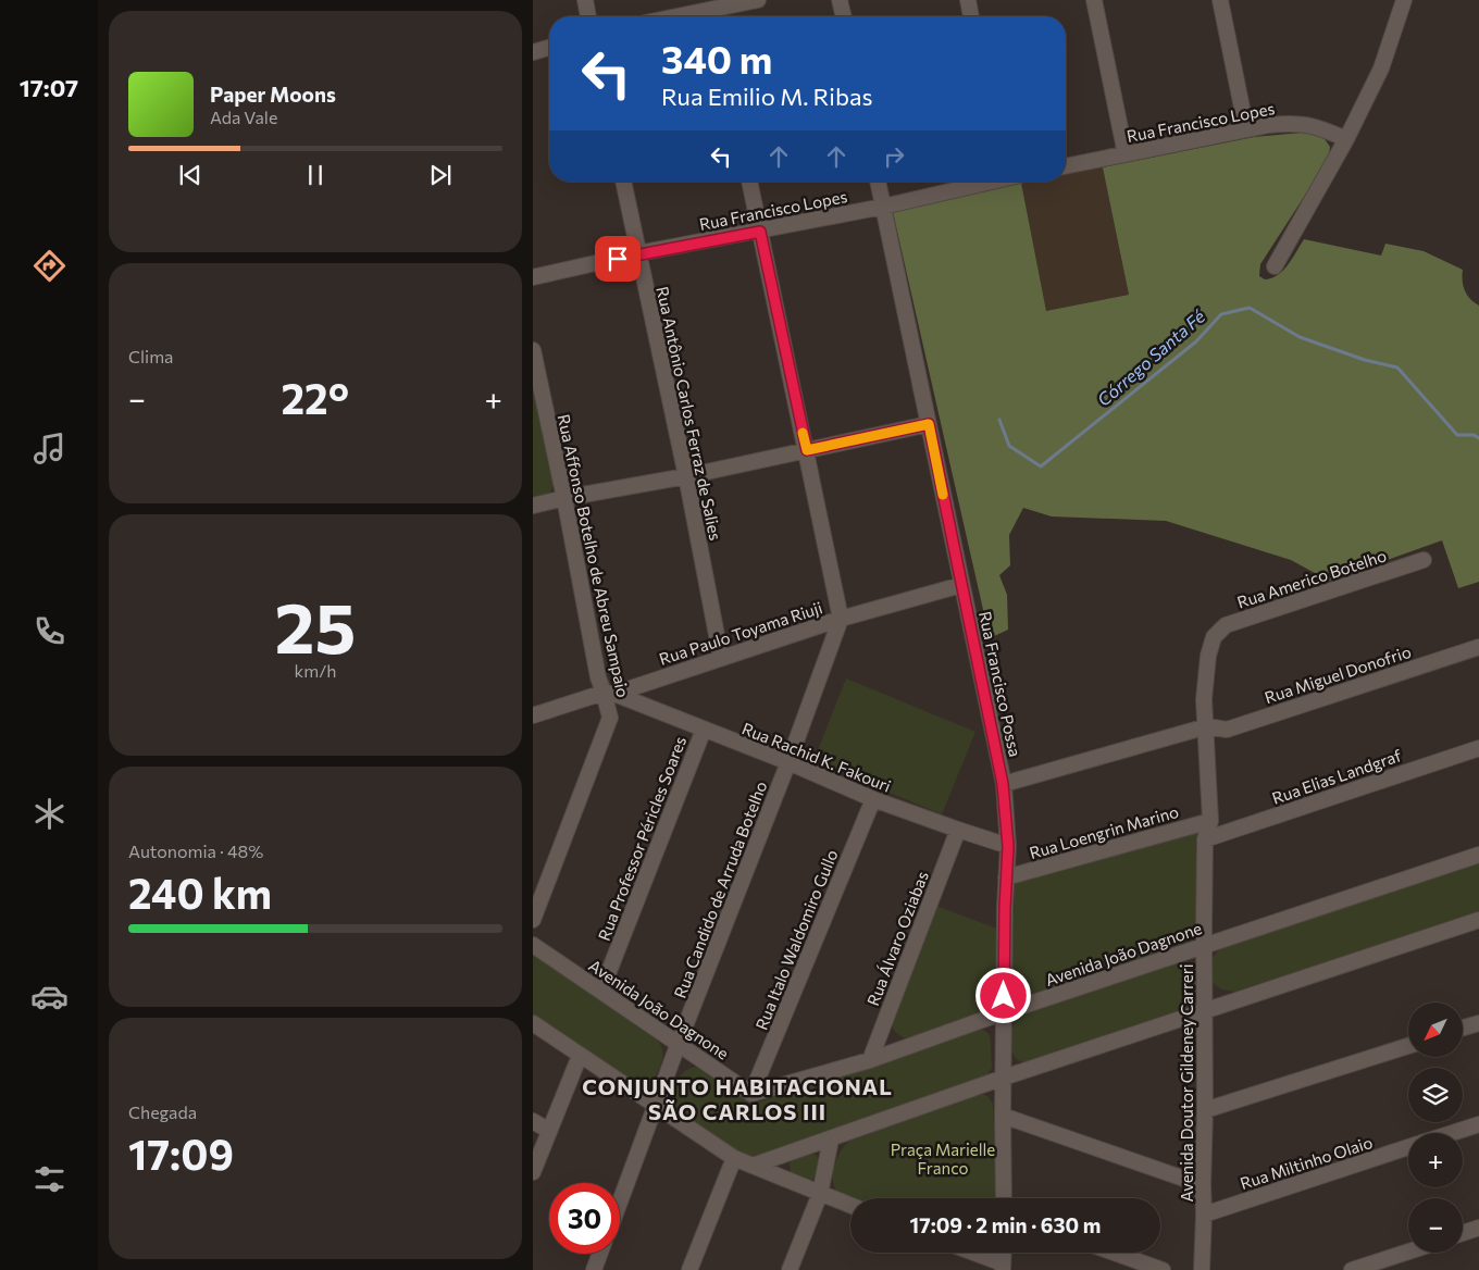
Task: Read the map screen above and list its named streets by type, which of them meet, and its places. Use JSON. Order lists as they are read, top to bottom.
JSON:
{
  "streets": {
    "street": [
      "Rua Francisco Lopes",
      "Rua Antônio Carlos Ferraz de Salies",
      "Rua Affonso Botelho de Abreu Sampaio",
      "Rua Americo Botelho",
      "Rua Paulo Toyama Riuji",
      "Rua Miguel Donofrio",
      "Rua Francisco Possa",
      "Rua Rachid K. Fakouri",
      "Rua Elias Landgraf",
      "Rua Loengrin Marino",
      "Rua Professor Péricles Soares",
      "Rua Candido de Arruda Botelho",
      "Rua Álvaro Oziabas",
      "Rua Italo Waldomiro Gullo",
      "Avenida João Dagnone",
      "Avenida Doutor Gildeney Carreri",
      "Rua Miltinho Olaio"
    ]
  },
  "crossings": [
    ["Rua Francisco Lopes", "Rua Antônio Carlos Ferraz de Salies"],
    ["Rua Francisco Lopes", "Rua Francisco Possa"],
    ["Rua Antônio Carlos Ferraz de Salies", "Rua Paulo Toyama Riuji"],
    ["Rua Affonso Botelho de Abreu Sampaio", "Rua Paulo Toyama Riuji"],
    ["Rua Affonso Botelho de Abreu Sampaio", "Rua Rachid K. Fakouri"],
    ["Rua Americo Botelho", "Avenida Doutor Gildeney Carreri"],
    ["Rua Paulo Toyama Riuji", "Rua Francisco Possa"],
    ["Rua Paulo Toyama Riuji", "Rua Rachid K. Fakouri"],
    ["Rua Paulo Toyama Riuji", "Rua Candido de Arruda Botelho"],
    ["Rua Miguel Donofrio", "Rua Francisco Possa"],
    ["Rua Miguel Donofrio", "Avenida Doutor Gildeney Carreri"],
    ["Rua Francisco Possa", "Rua Rachid K. Fakouri"],
    ["Rua Francisco Possa", "Rua Loengrin Marino"],
    ["Rua Francisco Possa", "Avenida João Dagnone"],
    ["Rua Rachid K. Fakouri", "Rua Professor Péricles Soares"],
    ["Rua Rachid K. Fakouri", "Rua Candido de Arruda Botelho"],
    ["Rua Rachid K. Fakouri", "Rua Álvaro Oziabas"],
    ["Rua Rachid K. Fakouri", "Rua Italo Waldomiro Gullo"],
    ["Rua Elias Landgraf", "Avenida Doutor Gildeney Carreri"],
    ["Rua Loengrin Marino", "Avenida Doutor Gildeney Carreri"],
    ["Rua Professor Péricles Soares", "Avenida João Dagnone"],
    ["Rua Candido de Arruda Botelho", "Avenida João Dagnone"],
    ["Rua Álvaro Oziabas", "Avenida João Dagnone"],
    ["Rua Italo Waldomiro Gullo", "Avenida João Dagnone"],
    ["Avenida João Dagnone", "Avenida Doutor Gildeney Carreri"],
    ["Avenida Doutor Gildeney Carreri", "Rua Miltinho Olaio"]
  ],
  "districts": ["CONJUNTO HABITACIONAL SÃO CARLOS III"],
  "water": ["Córrego Santa Fé"],
  "parks": ["Praça Marielle Franco"],
  "north": "bottom left",
  "page": {
    "tabs": "17:07",
    "turn": ["340 m", "Rua Emilio M. Ribas"],
    "song": ["Paper Moons", "Ada Vale"],
    "tile": [
      "Clima",
      ["25", "km/h"],
      ["Autonomia · 48%", "240 km"],
      ["Chegada", "17:09"]
    ],
    "heat": ["−", "22°", "+"],
    "map_buttons": ["+", "−"],
    "limit": "30",
    "trip": "17:09 · 2 min · 630 m"
  }
}
